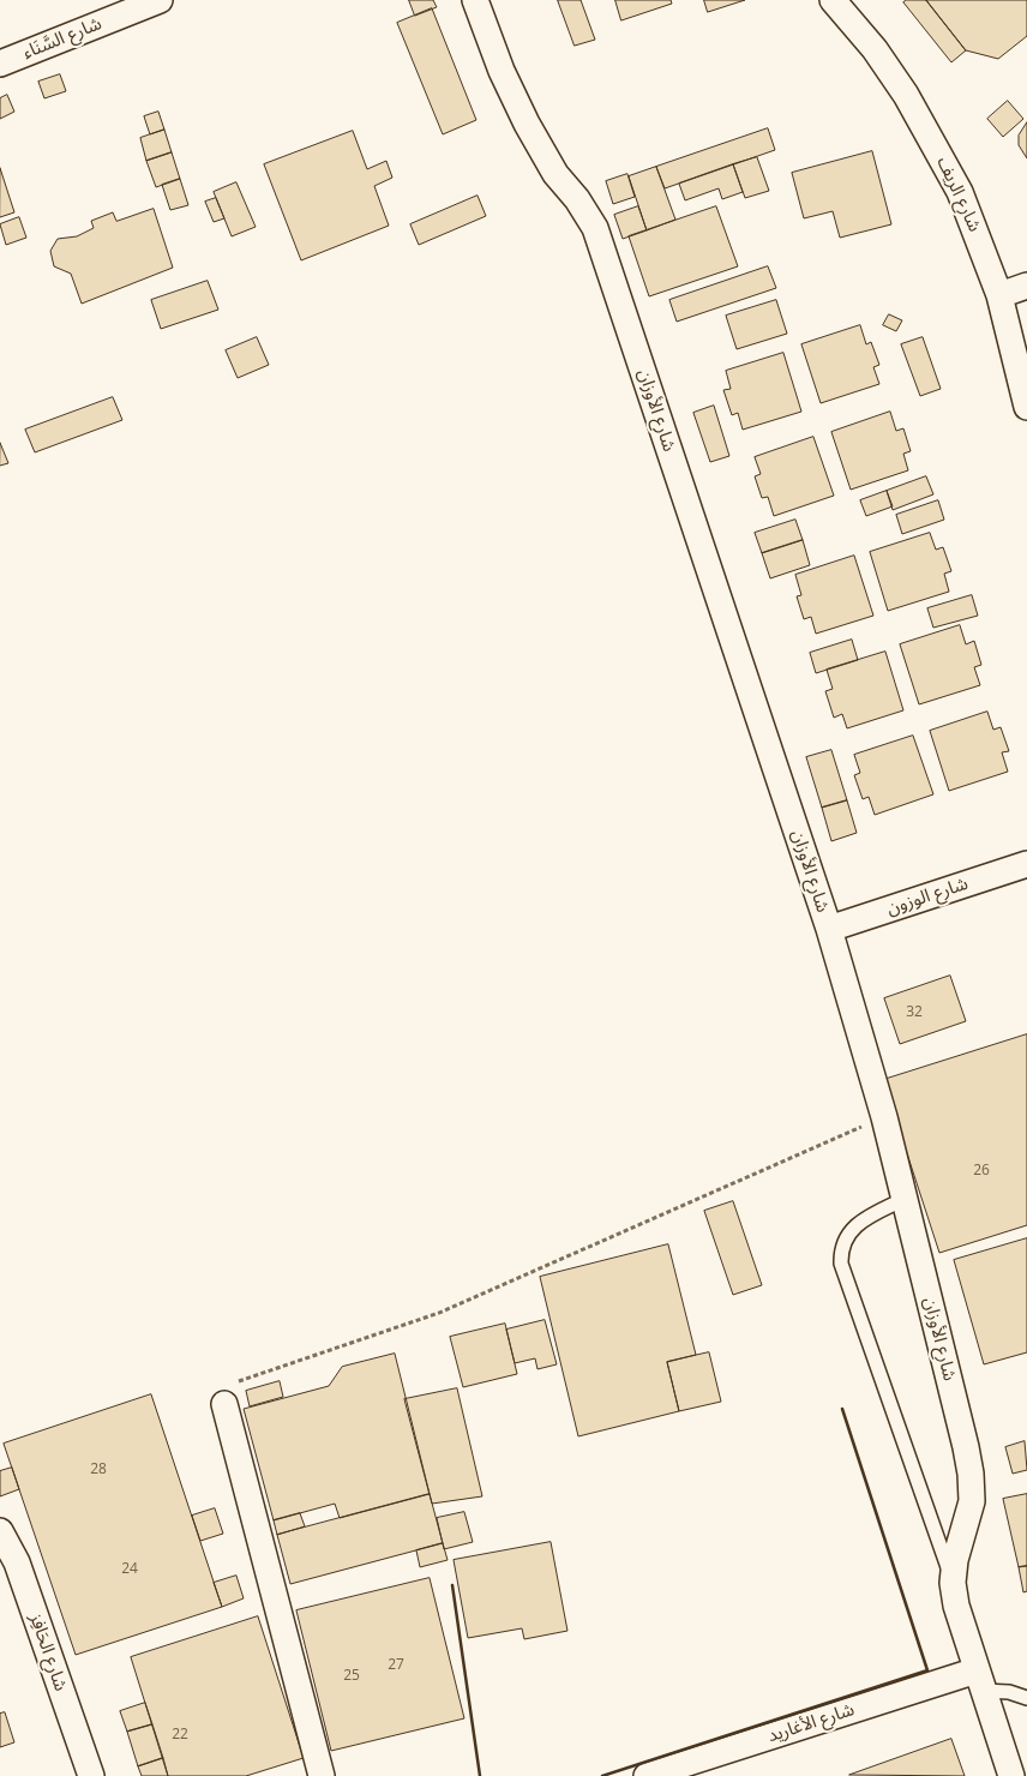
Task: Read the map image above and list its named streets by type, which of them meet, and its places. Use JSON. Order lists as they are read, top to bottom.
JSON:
{
  "streets": {
    "street": [
      "شارع السَّنَاء",
      "شارع الريف",
      "شارع الأوزان",
      "شارع الوزون",
      "شارع الحَافِز",
      "شارع الأغاريد"
    ]
  },
  "crossings": [
    ["شارع الأوزان", "شارع الوزون"],
    ["شارع الأوزان", "شارع الأغاريد"]
  ],
  "house_numbers": [
    "32",
    "26",
    "28",
    "24",
    "27",
    "25",
    "22"
  ]
}
